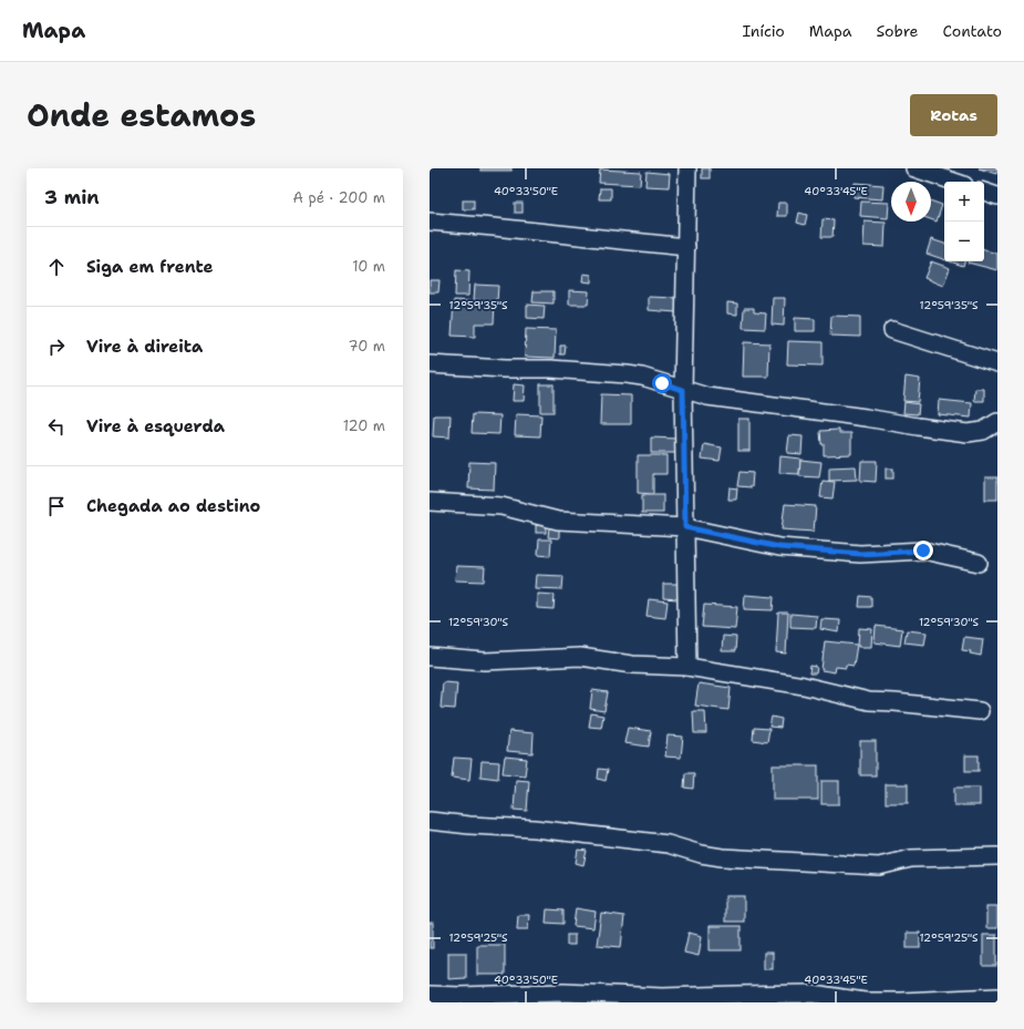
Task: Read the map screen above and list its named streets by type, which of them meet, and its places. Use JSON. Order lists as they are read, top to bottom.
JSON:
{
  "north": "bottom",
  "page": {
    "header": "Mapa",
    "nav": [
      "Início",
      "Mapa",
      "Sobre",
      "Contato"
    ],
    "title": "Onde estamos",
    "buttons": "Rotas",
    "heading": ["3 min", "A pé · 200 m"],
    "map_buttons": ["+", "−"],
    "list": [
      ["Siga em frente", "10 m"],
      ["Vire à direita", "70 m"],
      ["Vire à esquerda", "120 m"],
      "Chegada ao destino"
    ]
  },
  "coordinates": [
    "40°33'50\"E",
    "40°33'45\"E",
    "12°59'35\"S",
    "12°59'30\"S",
    "12°59'25\"S"
  ]
}
